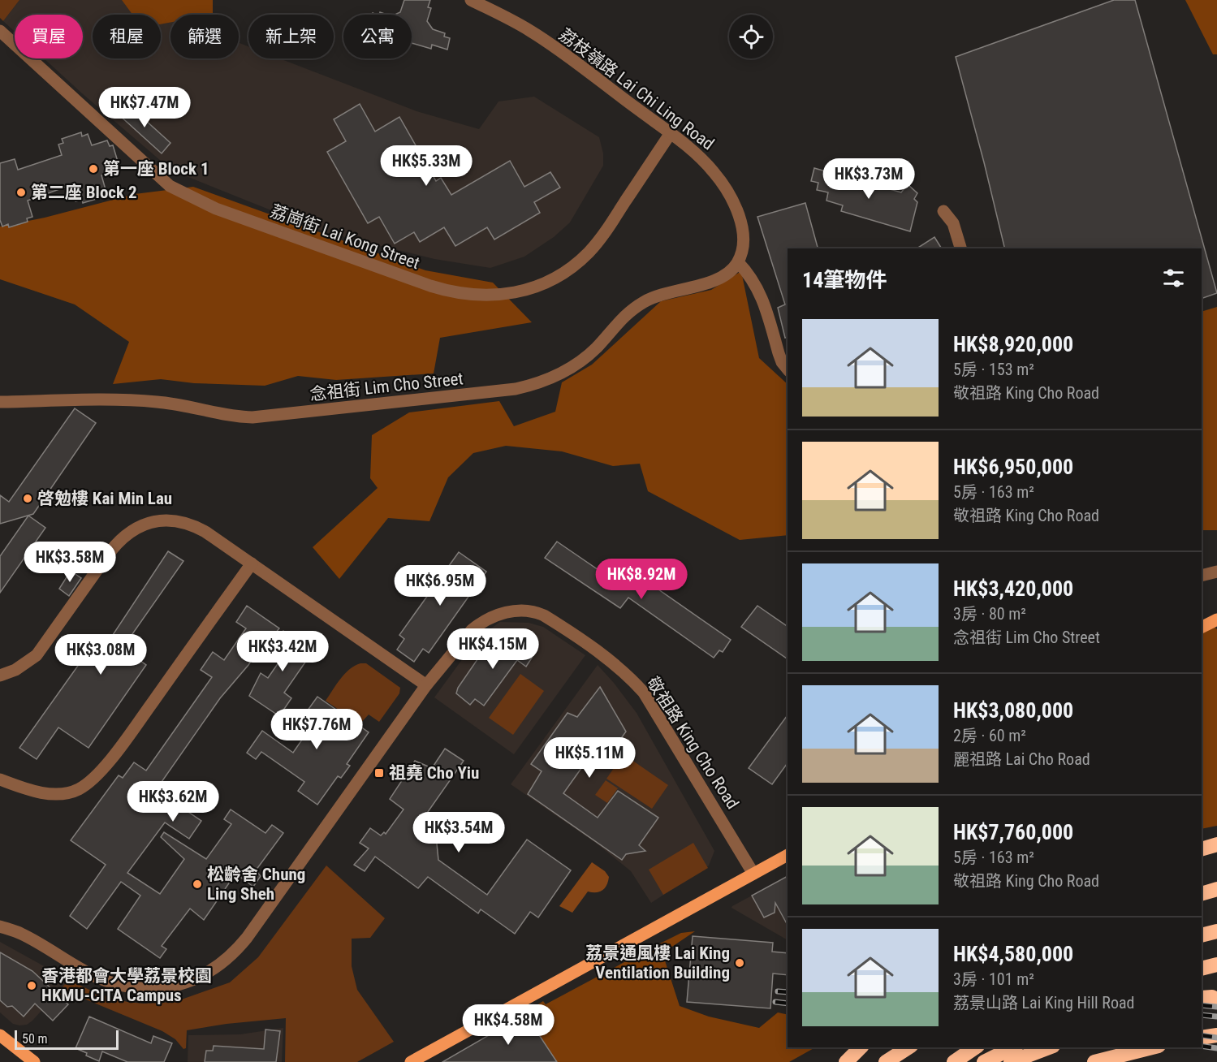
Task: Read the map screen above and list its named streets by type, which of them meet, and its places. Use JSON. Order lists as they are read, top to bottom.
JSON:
{
  "streets": {
    "street": [
      "荔枝嶺路 Lai Chi Ling Road",
      "荔崗街 Lai Kong Street",
      "念祖街 Lim Cho Street",
      "敬祖路 King Cho Road"
    ]
  },
  "crossings": [
    ["荔枝嶺路 Lai Chi Ling Road", "荔崗街 Lai Kong Street"],
    ["荔枝嶺路 Lai Chi Ling Road", "念祖街 Lim Cho Street"]
  ],
  "places": {
    "other": [
      "第一座 Block 1",
      "第二座 Block 2",
      "啓勉樓 Kai Min Lau",
      "松齡舍 Chung Ling Sheh",
      "荔景通風樓 Lai King Ventilation Building",
      "香港都會大學荔景校園 HKMU-CITA Campus"
    ],
    "transit": ["祖堯 Cho Yiu"]
  },
  "scale_bar": "50 m",
  "page": {
    "chip": [
      "買屋",
      "租屋",
      "篩選",
      "新上架",
      "公寓"
    ],
    "price": [
      "HK$7.47M",
      "HK$5.33M",
      "HK$3.73M",
      "HK$3.58M",
      "HK$8.92M",
      "HK$6.95M",
      "HK$4.15M",
      "HK$3.42M",
      "HK$3.08M",
      "HK$7.76M",
      "HK$5.11M",
      "HK$3.62M",
      "HK$3.54M",
      "HK$4.58M"
    ],
    "heading": "14筆物件",
    "list": [
      {
        "name": "HK$8,920,000",
        "note": "5房 · 153 m² · 敬祖路 King Cho Road"
      },
      {
        "name": "HK$6,950,000",
        "note": "5房 · 163 m² · 敬祖路 King Cho Road"
      },
      {
        "name": "HK$3,420,000",
        "note": "3房 · 80 m² · 念祖街 Lim Cho Street"
      },
      {
        "name": "HK$3,080,000",
        "note": "2房 · 60 m² · 麗祖路 Lai Cho Road"
      },
      {
        "name": "HK$7,760,000",
        "note": "5房 · 163 m² · 敬祖路 King Cho Road"
      },
      {
        "name": "HK$4,580,000",
        "note": "3房 · 101 m² · 荔景山路 Lai King Hill Road"
      }
    ],
    "scale": "50 m"
  }
}
